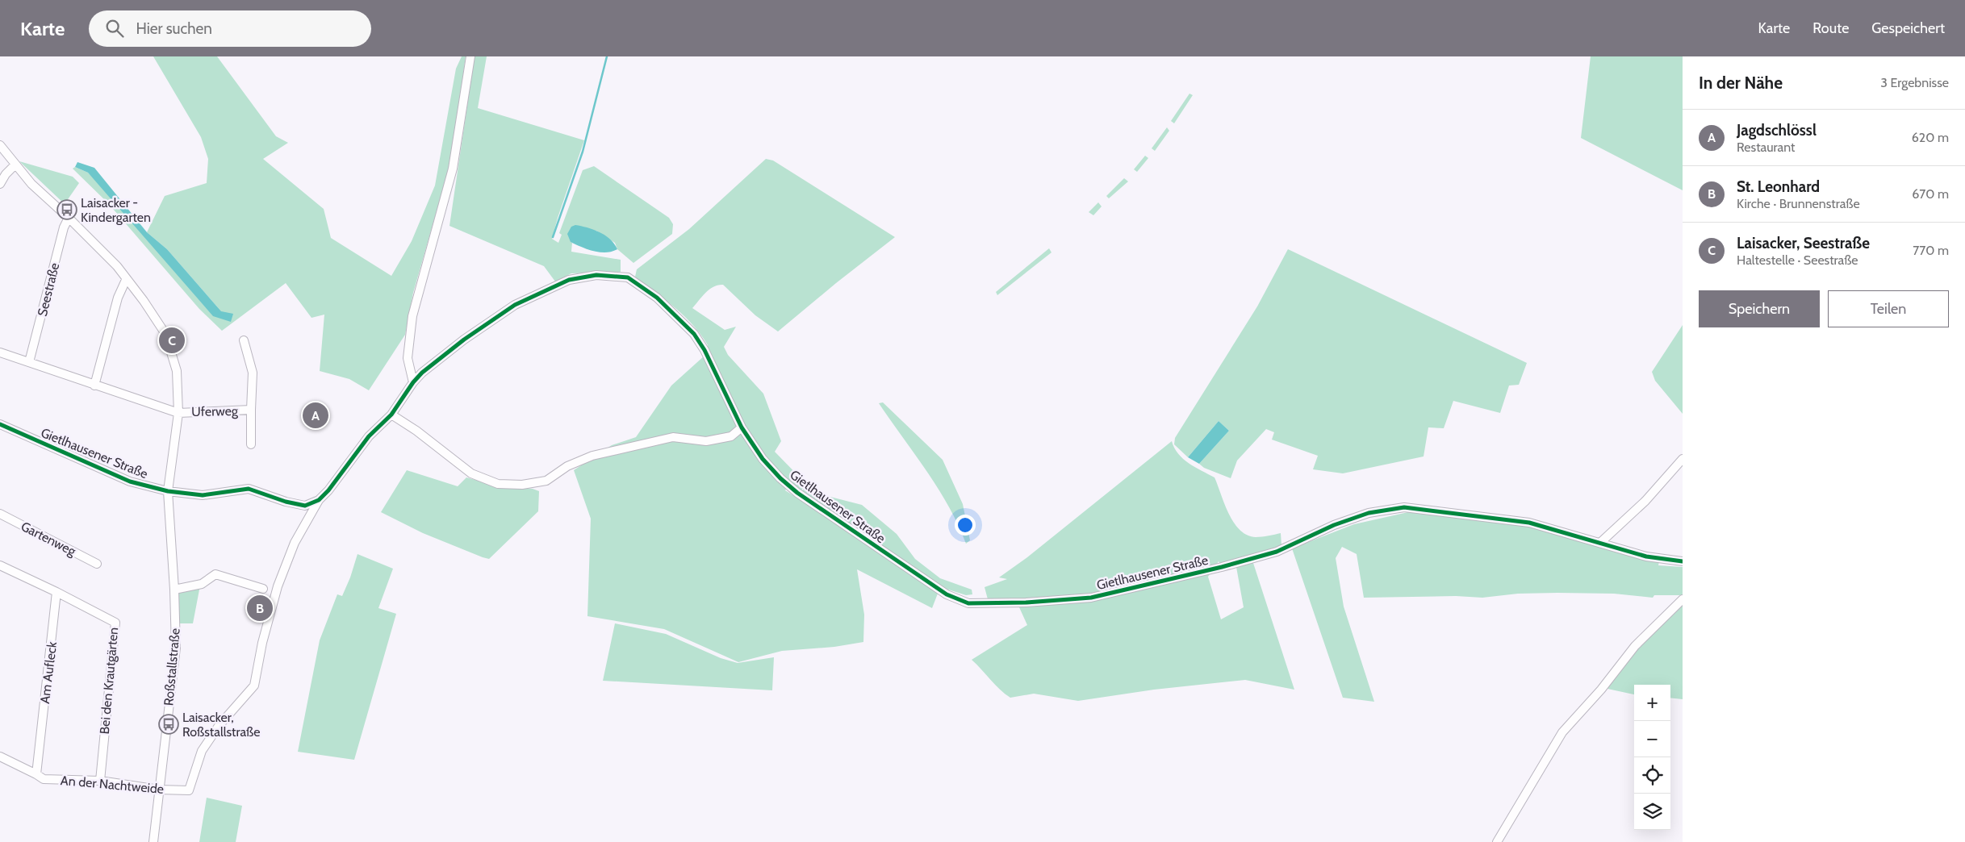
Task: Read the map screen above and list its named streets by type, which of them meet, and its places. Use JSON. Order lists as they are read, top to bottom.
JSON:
{
  "streets": {
    "street": [
      "Seestraße",
      "Uferweg",
      "Gietlhausener Straße",
      "Gartenweg",
      "Roßstallstraße",
      "Am Aufleck",
      "Bei den Krautgärten",
      "An der Nachtweide"
    ]
  },
  "crossings": [
    ["Gietlhausener Straße", "Roßstallstraße"],
    ["Gietlhausener Straße", "An der Nachtweide"],
    ["Roßstallstraße", "An der Nachtweide"],
    ["Am Aufleck", "Bei den Krautgärten"],
    ["Am Aufleck", "An der Nachtweide"],
    ["Bei den Krautgärten", "An der Nachtweide"]
  ],
  "places": {
    "bus stop": ["Laisacker - Kindergarten", "Laisacker, Roßstallstraße"]
  },
  "page": {
    "header": "Karte",
    "search": "Hier suchen",
    "nav": ["Karte", "Route", "Gespeichert"],
    "heading": ["In der Nähe", "3 Ergebnisse"],
    "list": [
      {
        "mark": "A",
        "name": "Jagdschlössl",
        "note": "Restaurant",
        "value": "620 m"
      },
      {
        "mark": "B",
        "name": "St. Leonhard",
        "note": "Kirche · Brunnenstraße",
        "value": "670 m"
      },
      {
        "mark": "C",
        "name": "Laisacker, Seestraße",
        "note": "Haltestelle · Seestraße",
        "value": "770 m"
      }
    ],
    "buttons": ["Speichern", "Teilen"],
    "pins": ["C", "A", "B"],
    "map_buttons": ["+", "−"]
  }
}
